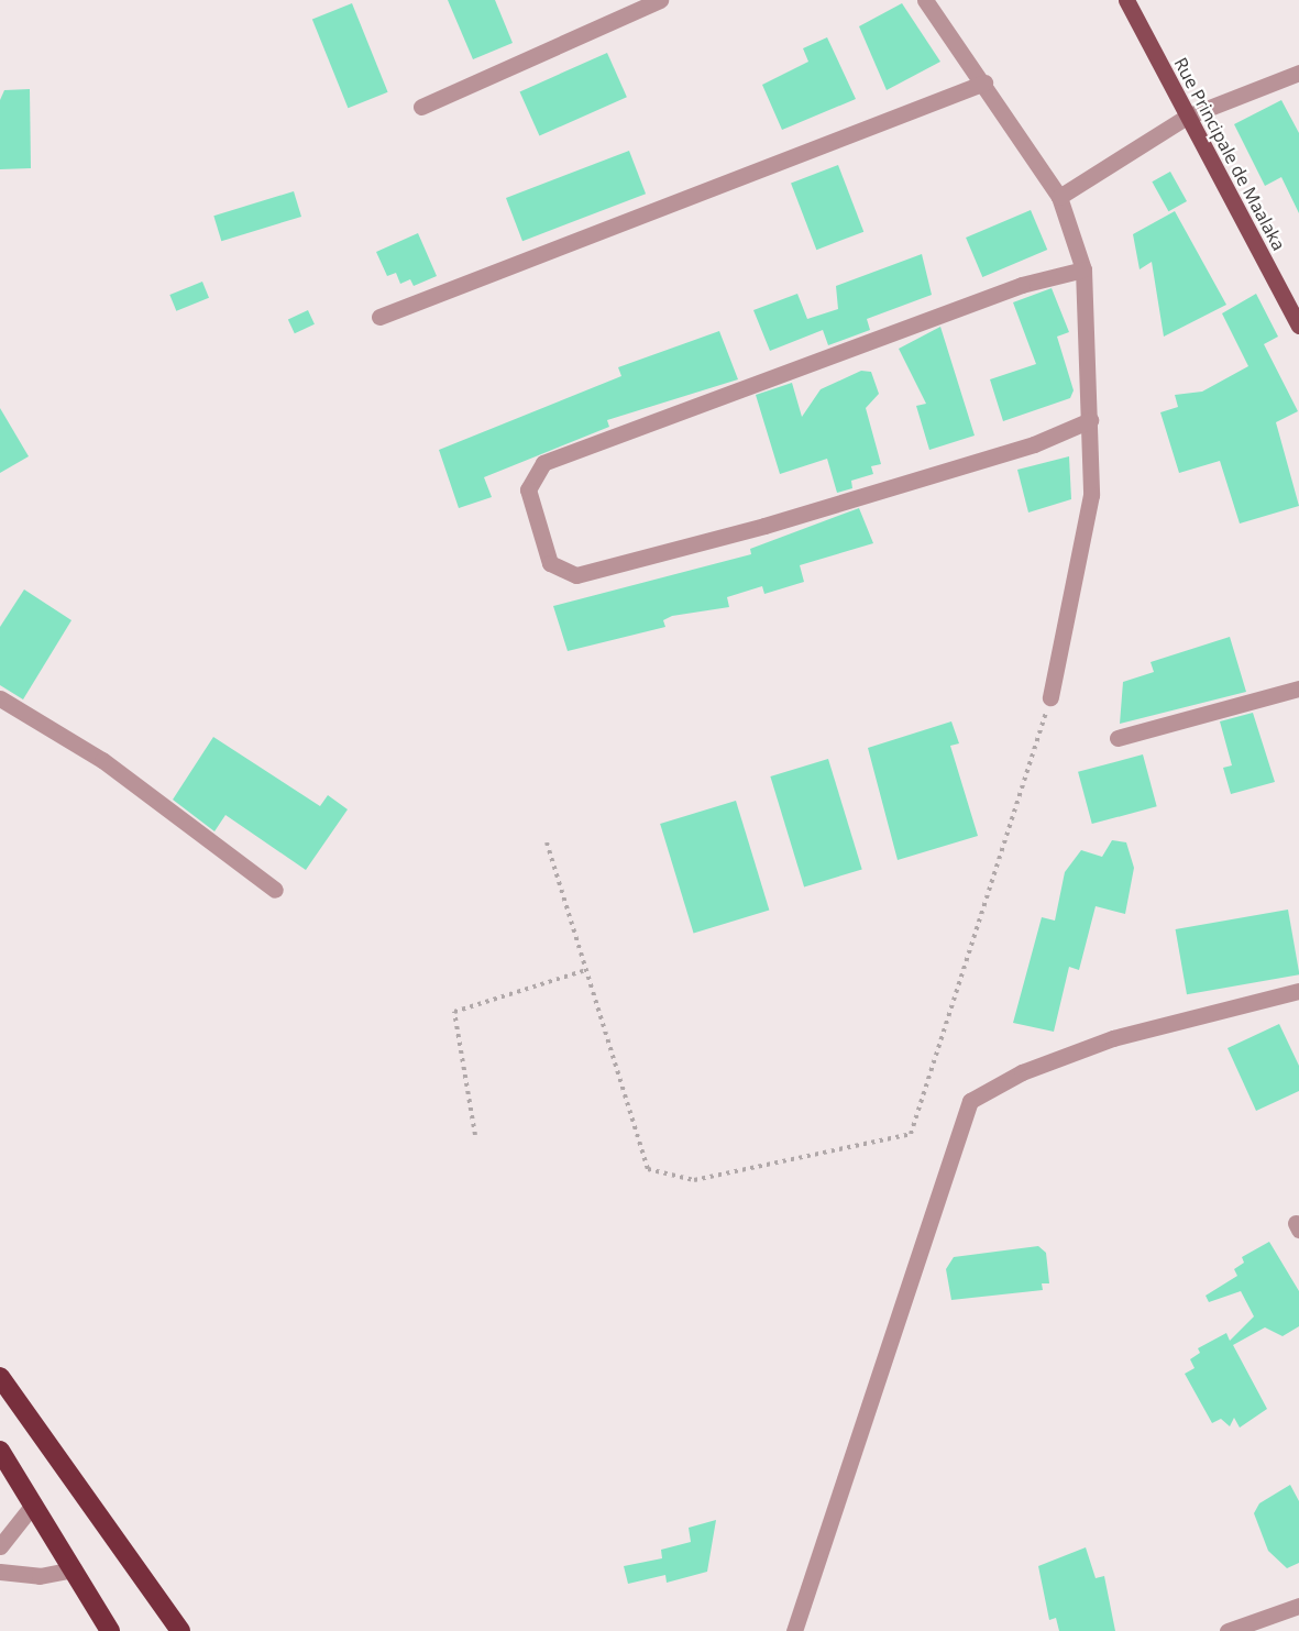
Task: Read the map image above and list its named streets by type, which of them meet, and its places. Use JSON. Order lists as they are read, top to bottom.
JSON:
{
  "streets": {
    "main road": ["Rue Principale de Maalaka"]
  }
}
